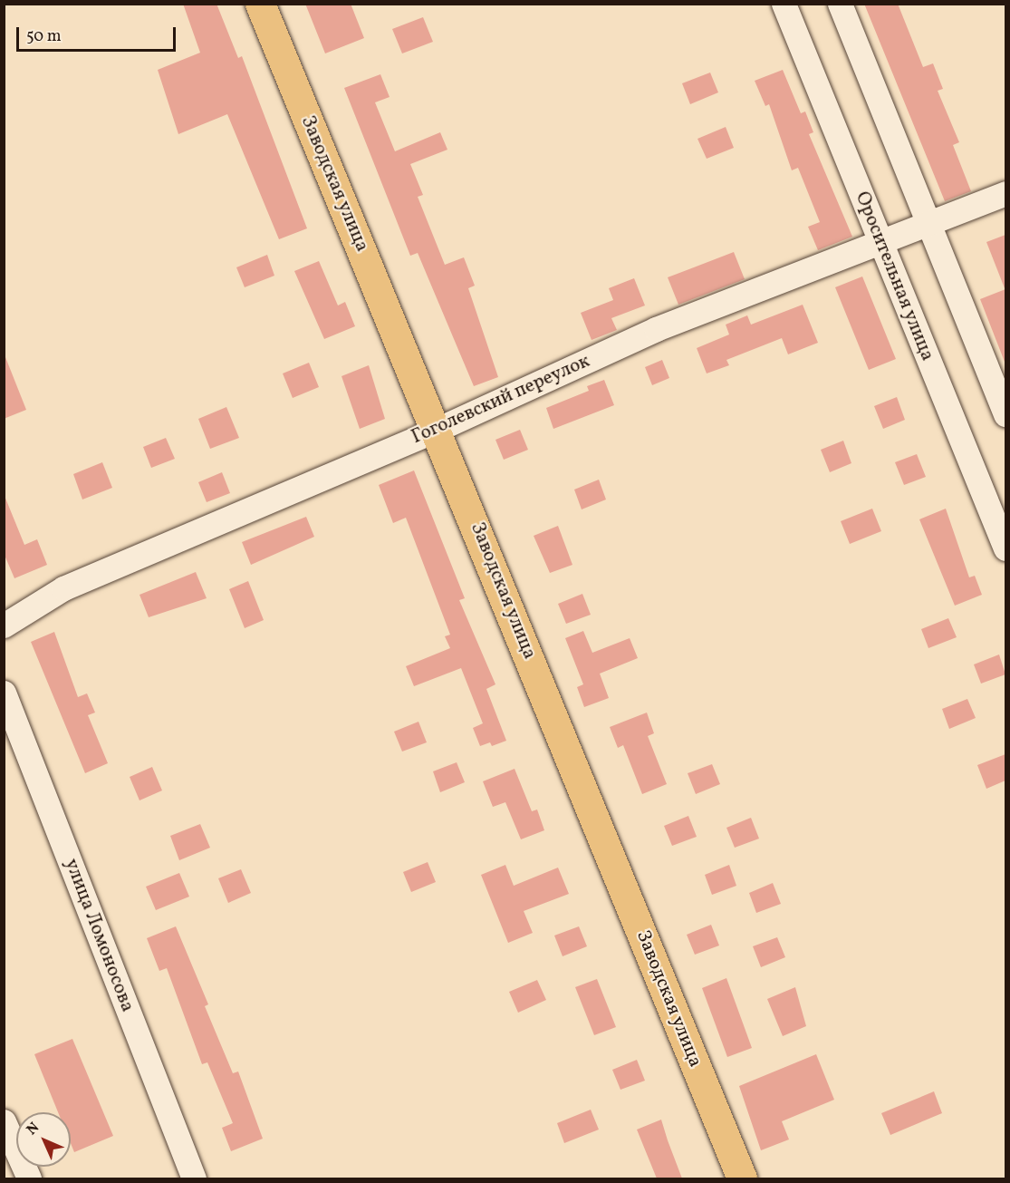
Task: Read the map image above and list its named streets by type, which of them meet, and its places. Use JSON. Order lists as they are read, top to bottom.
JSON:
{
  "streets": {
    "main road": ["Заводская улица"],
    "street": ["Оросительная улица", "Гоголевский переулок", "улица Ломоносова"]
  },
  "crossings": [
    ["Заводская улица", "Гоголевский переулок"],
    ["Оросительная улица", "Гоголевский переулок"]
  ],
  "scale_bar": "50 m",
  "north": "top left"
}
